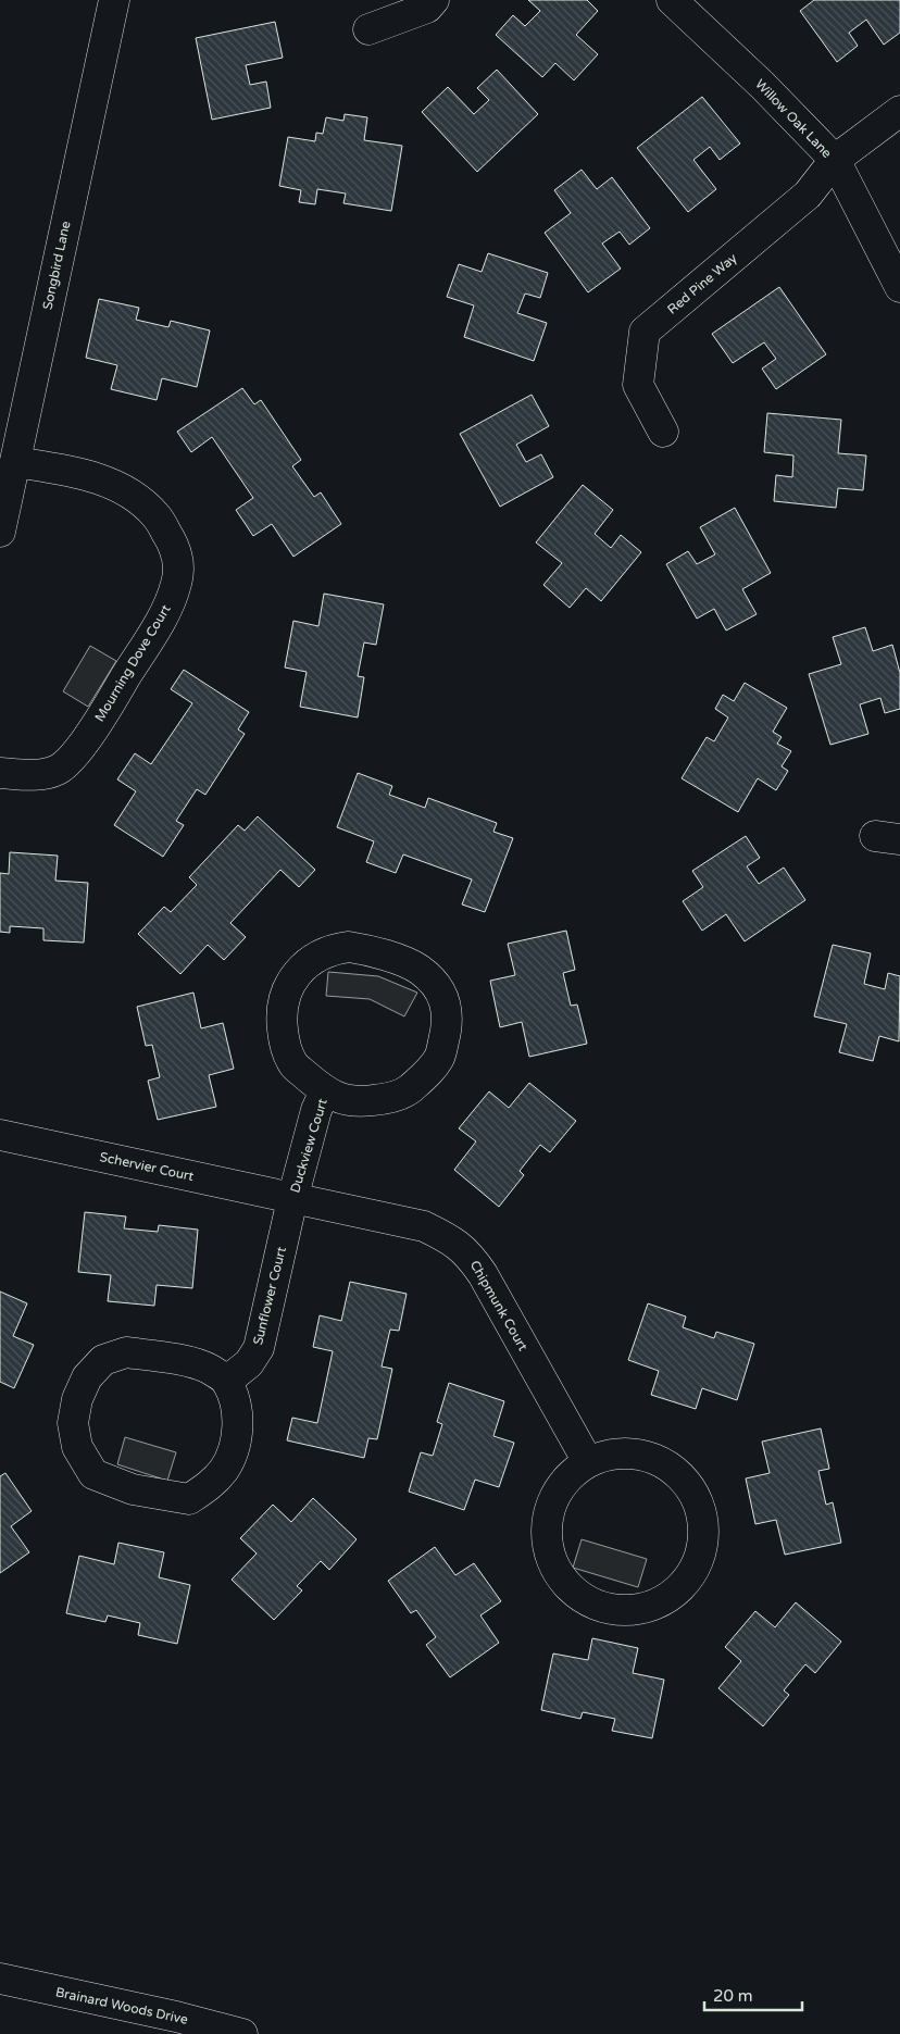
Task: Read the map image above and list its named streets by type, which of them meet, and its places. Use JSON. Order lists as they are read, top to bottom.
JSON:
{
  "streets": {
    "street": [
      "Willow Oak Lane",
      "Songbird Lane",
      "Red Pine Way",
      "Mourning Dove Court",
      "Duckview Court",
      "Schervier Court",
      "Sunflower Court",
      "Chipmunk Court",
      "Brainard Woods Drive"
    ]
  },
  "crossings": [
    ["Willow Oak Lane", "Red Pine Way"],
    ["Songbird Lane", "Mourning Dove Court"],
    ["Duckview Court", "Schervier Court"],
    ["Duckview Court", "Sunflower Court"],
    ["Duckview Court", "Chipmunk Court"],
    ["Schervier Court", "Sunflower Court"],
    ["Schervier Court", "Chipmunk Court"],
    ["Sunflower Court", "Chipmunk Court"]
  ],
  "scale_bar": "20 m"
}
